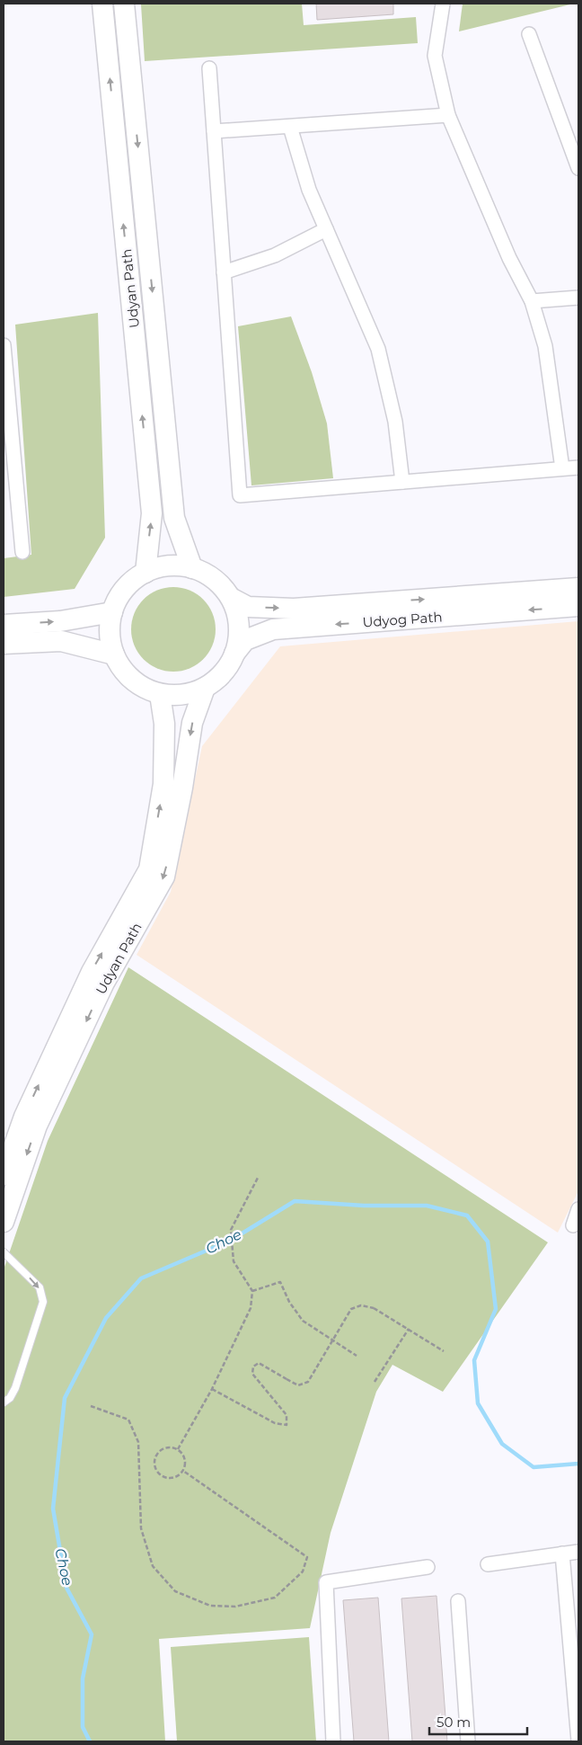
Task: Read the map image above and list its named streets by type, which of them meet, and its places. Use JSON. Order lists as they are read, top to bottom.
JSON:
{
  "streets": {
    "main road": ["Udyan Path", "Udyog Path"]
  },
  "crossings": [
    ["Udyan Path", "Udyog Path"]
  ],
  "water": ["Choe"],
  "scale_bar": "50 m"
}
